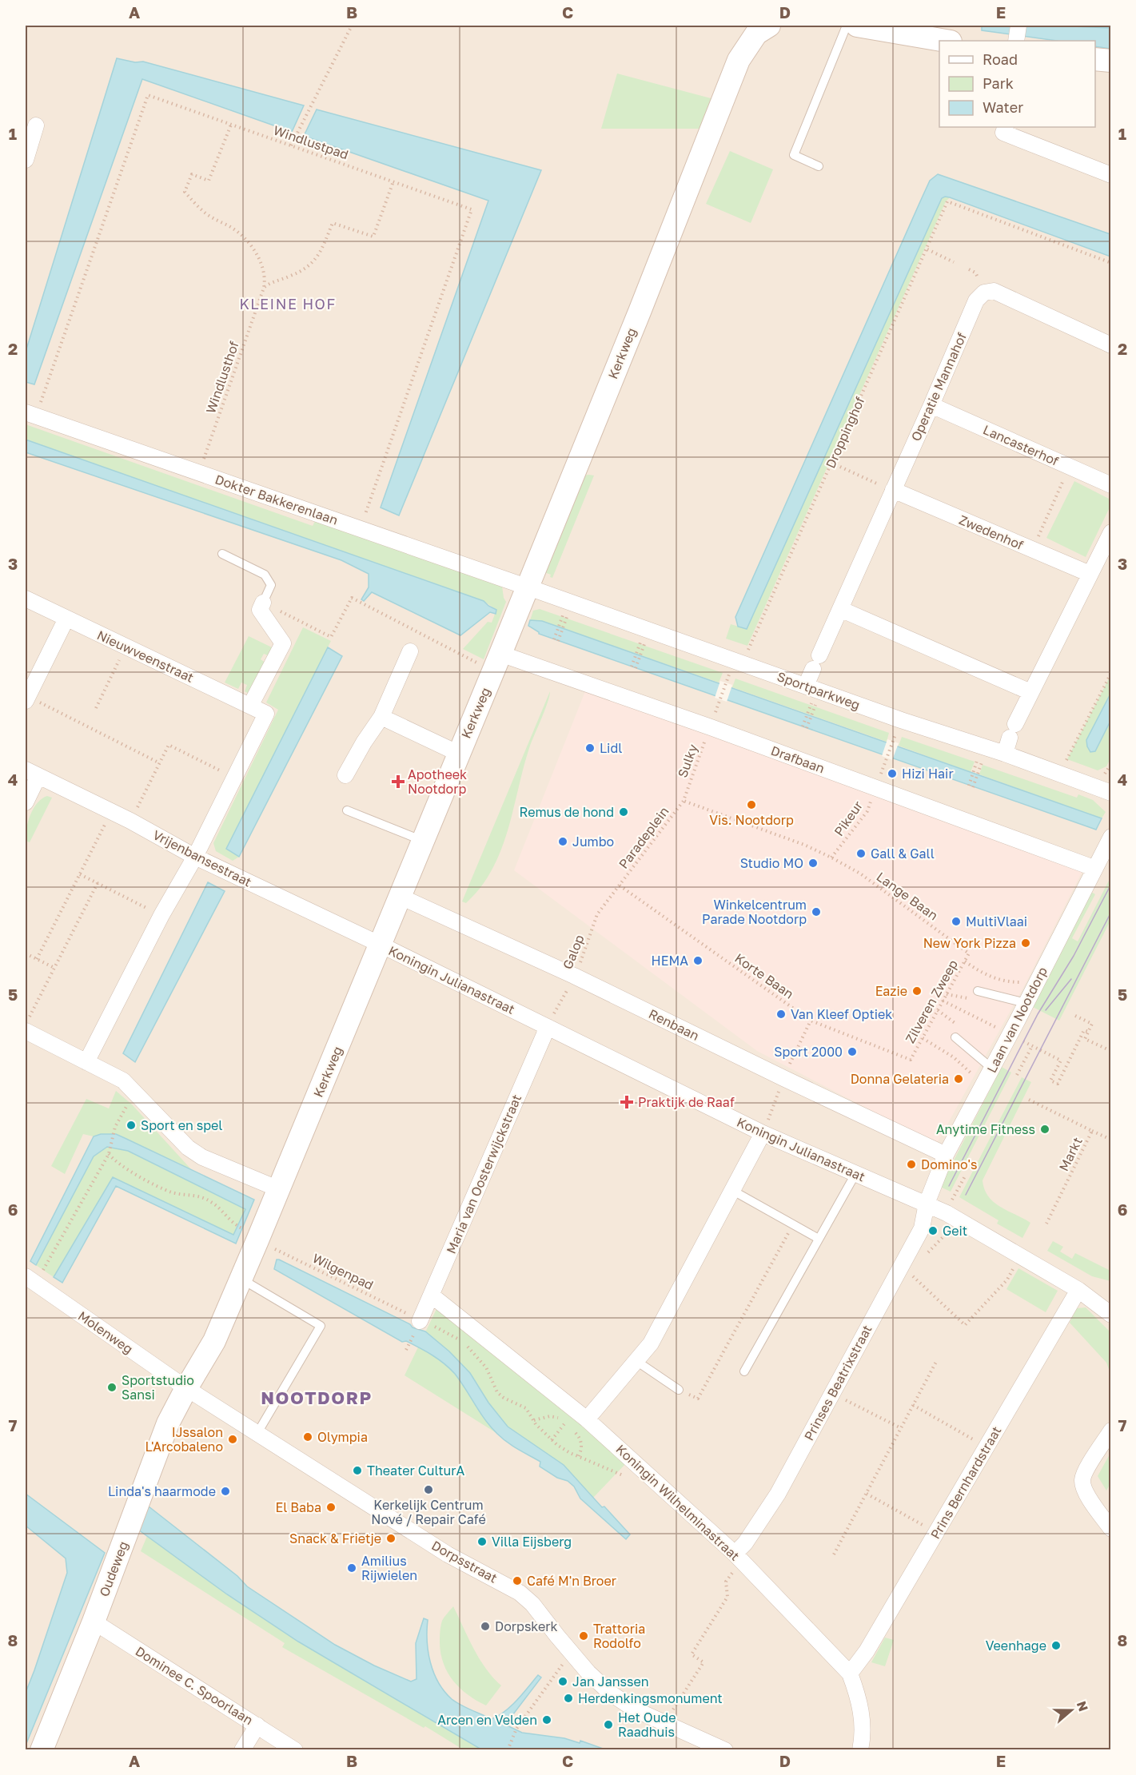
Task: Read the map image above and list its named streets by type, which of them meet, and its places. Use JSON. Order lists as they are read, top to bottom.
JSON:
{
  "streets": {
    "street": [
      "Kerkweg",
      "Operatie Mannahof",
      "Lancasterhof",
      "Dokter Bakkerenlaan",
      "Zwedenhof",
      "Nieuwveenstraat",
      "Sportparkweg",
      "Drafbaan",
      "Vrijenbansestraat",
      "Koningin Julianastraat",
      "Laan van Nootdorp",
      "Renbaan",
      "Maria van Oosterwijckstraat",
      "Molenweg",
      "Prinses Beatrixstraat",
      "Prins Bernhardstraat",
      "Koningin Wilhelminastraat",
      "Dorpsstraat",
      "Oudeweg",
      "Dominee C. Spoorlaan"
    ],
    "path": [
      "Windlustpad",
      "Windlusthof",
      "Droppinghof",
      "Sulky",
      "Pikeur",
      "Paradeplein",
      "Lange Baan",
      "Galop",
      "Korte Baan",
      "Zilveren Zweep",
      "Markt",
      "Wilgenpad"
    ]
  },
  "crossings": [
    ["Kerkweg", "Dokter Bakkerenlaan"],
    ["Kerkweg", "Sportparkweg"],
    ["Kerkweg", "Drafbaan"],
    ["Kerkweg", "Vrijenbansestraat"],
    ["Kerkweg", "Koningin Julianastraat"],
    ["Kerkweg", "Renbaan"],
    ["Kerkweg", "Wilgenpad"],
    ["Kerkweg", "Molenweg"],
    ["Kerkweg", "Dorpsstraat"],
    ["Kerkweg", "Oudeweg"],
    ["Windlusthof", "Dokter Bakkerenlaan"],
    ["Operatie Mannahof", "Lancasterhof"],
    ["Operatie Mannahof", "Zwedenhof"],
    ["Operatie Mannahof", "Sportparkweg"],
    ["Droppinghof", "Sportparkweg"],
    ["Dokter Bakkerenlaan", "Sportparkweg"],
    ["Drafbaan", "Sulky"],
    ["Drafbaan", "Pikeur"],
    ["Drafbaan", "Laan van Nootdorp"],
    ["Sulky", "Paradeplein"],
    ["Sulky", "Lange Baan"],
    ["Pikeur", "Lange Baan"],
    ["Paradeplein", "Lange Baan"],
    ["Paradeplein", "Galop"],
    ["Paradeplein", "Korte Baan"],
    ["Vrijenbansestraat", "Koningin Julianastraat"],
    ["Lange Baan", "Zilveren Zweep"],
    ["Galop", "Korte Baan"],
    ["Galop", "Koningin Julianastraat"],
    ["Galop", "Renbaan"],
    ["Galop", "Maria van Oosterwijckstraat"],
    ["Korte Baan", "Zilveren Zweep"],
    ["Koningin Julianastraat", "Laan van Nootdorp"],
    ["Koningin Julianastraat", "Maria van Oosterwijckstraat"],
    ["Koningin Julianastraat", "Prinses Beatrixstraat"],
    ["Koningin Julianastraat", "Prins Bernhardstraat"],
    ["Laan van Nootdorp", "Renbaan"],
    ["Laan van Nootdorp", "Prinses Beatrixstraat"],
    ["Maria van Oosterwijckstraat", "Wilgenpad"],
    ["Maria van Oosterwijckstraat", "Koningin Wilhelminastraat"],
    ["Wilgenpad", "Koningin Wilhelminastraat"],
    ["Molenweg", "Dorpsstraat"],
    ["Molenweg", "Oudeweg"],
    ["Prinses Beatrixstraat", "Koningin Wilhelminastraat"],
    ["Prins Bernhardstraat", "Koningin Wilhelminastraat"],
    ["Dorpsstraat", "Oudeweg"],
    ["Oudeweg", "Dominee C. Spoorlaan"]
  ],
  "districts": ["KLEINE HOF", "NOOTDORP"],
  "places": {
    "other": [
      "Lidl",
      "Hizi Hair",
      "Vis. Nootdorp",
      "Remus de hond",
      "Jumbo",
      "Gall & Gall",
      "Studio MO",
      "Winkelcentrum Parade Nootdorp",
      "MultiVlaai",
      "New York Pizza",
      "HEMA",
      "Eazie",
      "Van Kleef Optiek",
      "Sport 2000",
      "Donna Gelateria",
      "Sport en spel",
      "Anytime Fitness",
      "Domino's",
      "Geit",
      "Sportstudio Sansi",
      "Olympia",
      "IJssalon L'Arcobaleno",
      "Theater CulturA",
      "Kerkelijk Centrum Nové / Repair Café",
      "Linda's haarmode",
      "El Baba",
      "Snack & Frietje",
      "Villa Eijsberg",
      "Amilius Rijwielen",
      "Café M'n Broer",
      "Dorpskerk",
      "Trattoria Rodolfo",
      "Veenhage",
      "Jan Janssen",
      "Herdenkingsmonument",
      "Arcen en Velden",
      "Het Oude Raadhuis"
    ],
    "health": ["Apotheek Nootdorp", "Praktijk de Raaf"]
  },
  "legend": ["Road", "Park", "Water"],
  "north": "right",
  "grid": {
    "columns": [
      "A",
      "B",
      "C",
      "D",
      "E"
    ],
    "rows": [
      "1",
      "2",
      "3",
      "4",
      "5",
      "6",
      "7",
      "8"
    ]
  }
}
